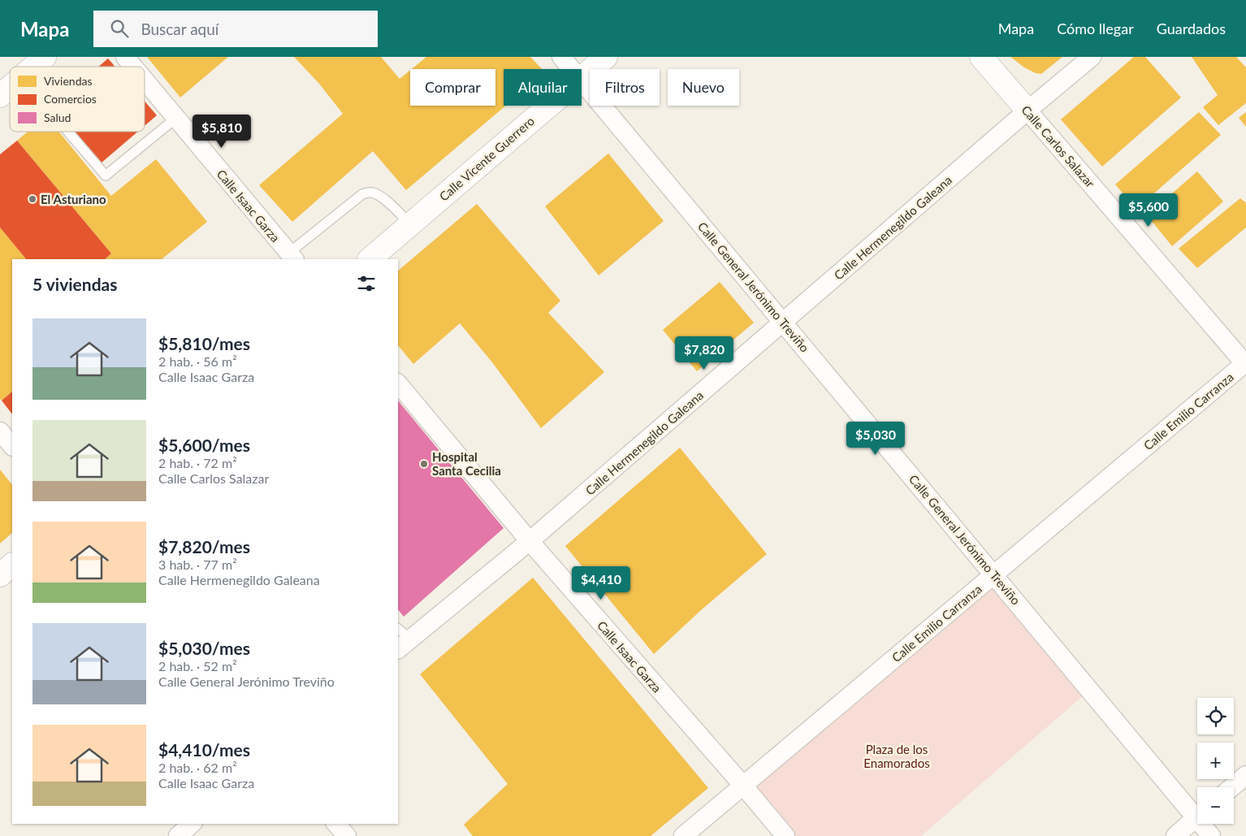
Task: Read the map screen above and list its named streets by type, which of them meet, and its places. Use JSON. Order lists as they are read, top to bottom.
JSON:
{
  "streets": {
    "street": [
      "Calle Carlos Salazar",
      "Calle Vicente Guerrero",
      "Calle Isaac Garza",
      "Calle Hermenegildo Galeana",
      "Calle General Jerónimo Treviño",
      "Calle Emilio Carranza"
    ]
  },
  "crossings": [
    ["Calle Carlos Salazar", "Calle Hermenegildo Galeana"],
    ["Calle Carlos Salazar", "Calle Emilio Carranza"],
    ["Calle Isaac Garza", "Calle Hermenegildo Galeana"],
    ["Calle Isaac Garza", "Calle Emilio Carranza"],
    ["Calle Hermenegildo Galeana", "Calle General Jerónimo Treviño"],
    ["Calle General Jerónimo Treviño", "Calle Emilio Carranza"]
  ],
  "parks": ["Plaza de los Enamorados"],
  "places": ["El Asturiano", "Hospital Santa Cecilia"],
  "legend": ["Viviendas", "Comercios", "Salud"],
  "page": {
    "header": "Mapa",
    "search": "Buscar aquí",
    "nav": ["Mapa", "Cómo llegar", "Guardados"],
    "chip": [
      "Comprar",
      "Alquilar",
      "Filtros",
      "Nuevo"
    ],
    "price": [
      "$5,810",
      "$5,600",
      "$7,820",
      "$5,030",
      "$4,410"
    ],
    "heading": "5 viviendas",
    "list": [
      {
        "name": "$5,810/mes",
        "note": "2 hab. · 56 m² · Calle Isaac Garza"
      },
      {
        "name": "$5,600/mes",
        "note": "2 hab. · 72 m² · Calle Carlos Salazar"
      },
      {
        "name": "$7,820/mes",
        "note": "3 hab. · 77 m² · Calle Hermenegildo Galeana"
      },
      {
        "name": "$5,030/mes",
        "note": "2 hab. · 52 m² · Calle General Jerónimo Treviño"
      },
      {
        "name": "$4,410/mes",
        "note": "2 hab. · 62 m² · Calle Isaac Garza"
      }
    ],
    "map_buttons": ["+", "−"]
  }
}
